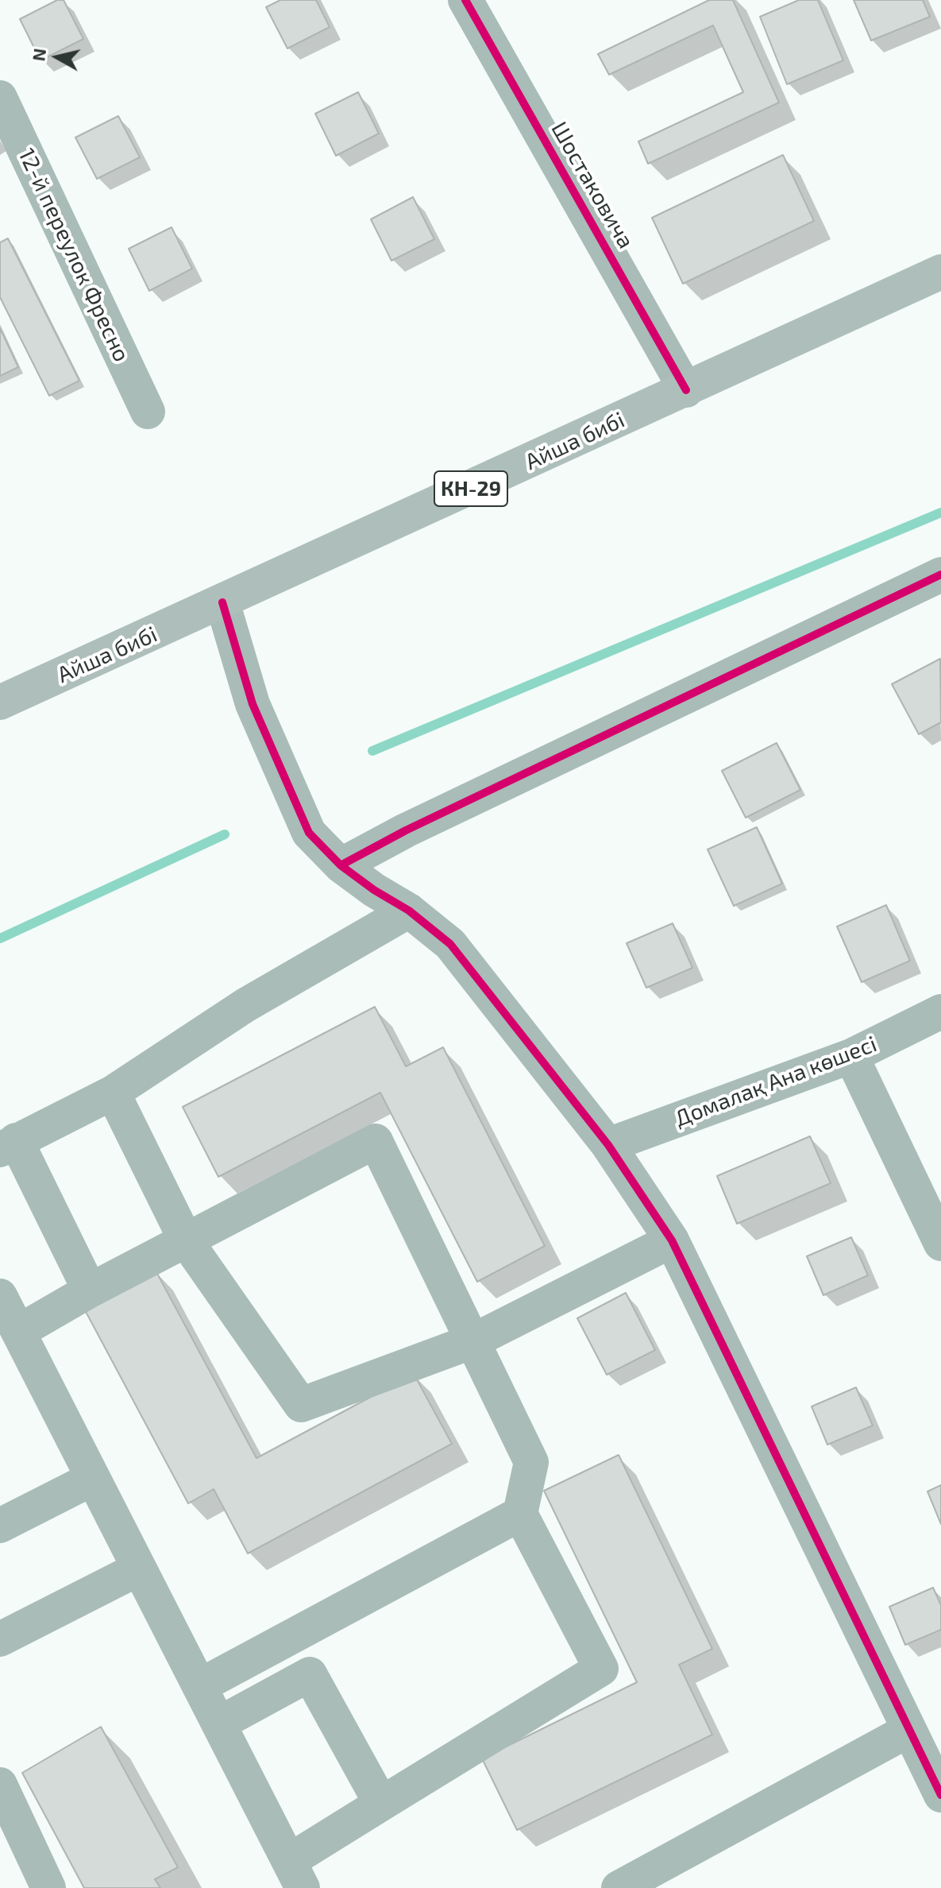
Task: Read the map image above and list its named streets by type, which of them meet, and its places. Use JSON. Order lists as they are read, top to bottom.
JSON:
{
  "streets": {
    "main road": ["Айша бибі", "КН-29"],
    "street": ["Шостаковича", "12-й переулок Фресно", "Домалақ Ана көшесі"]
  },
  "crossings": [
    ["Шостаковича", "Айша бибі"]
  ],
  "north": "left"
}
